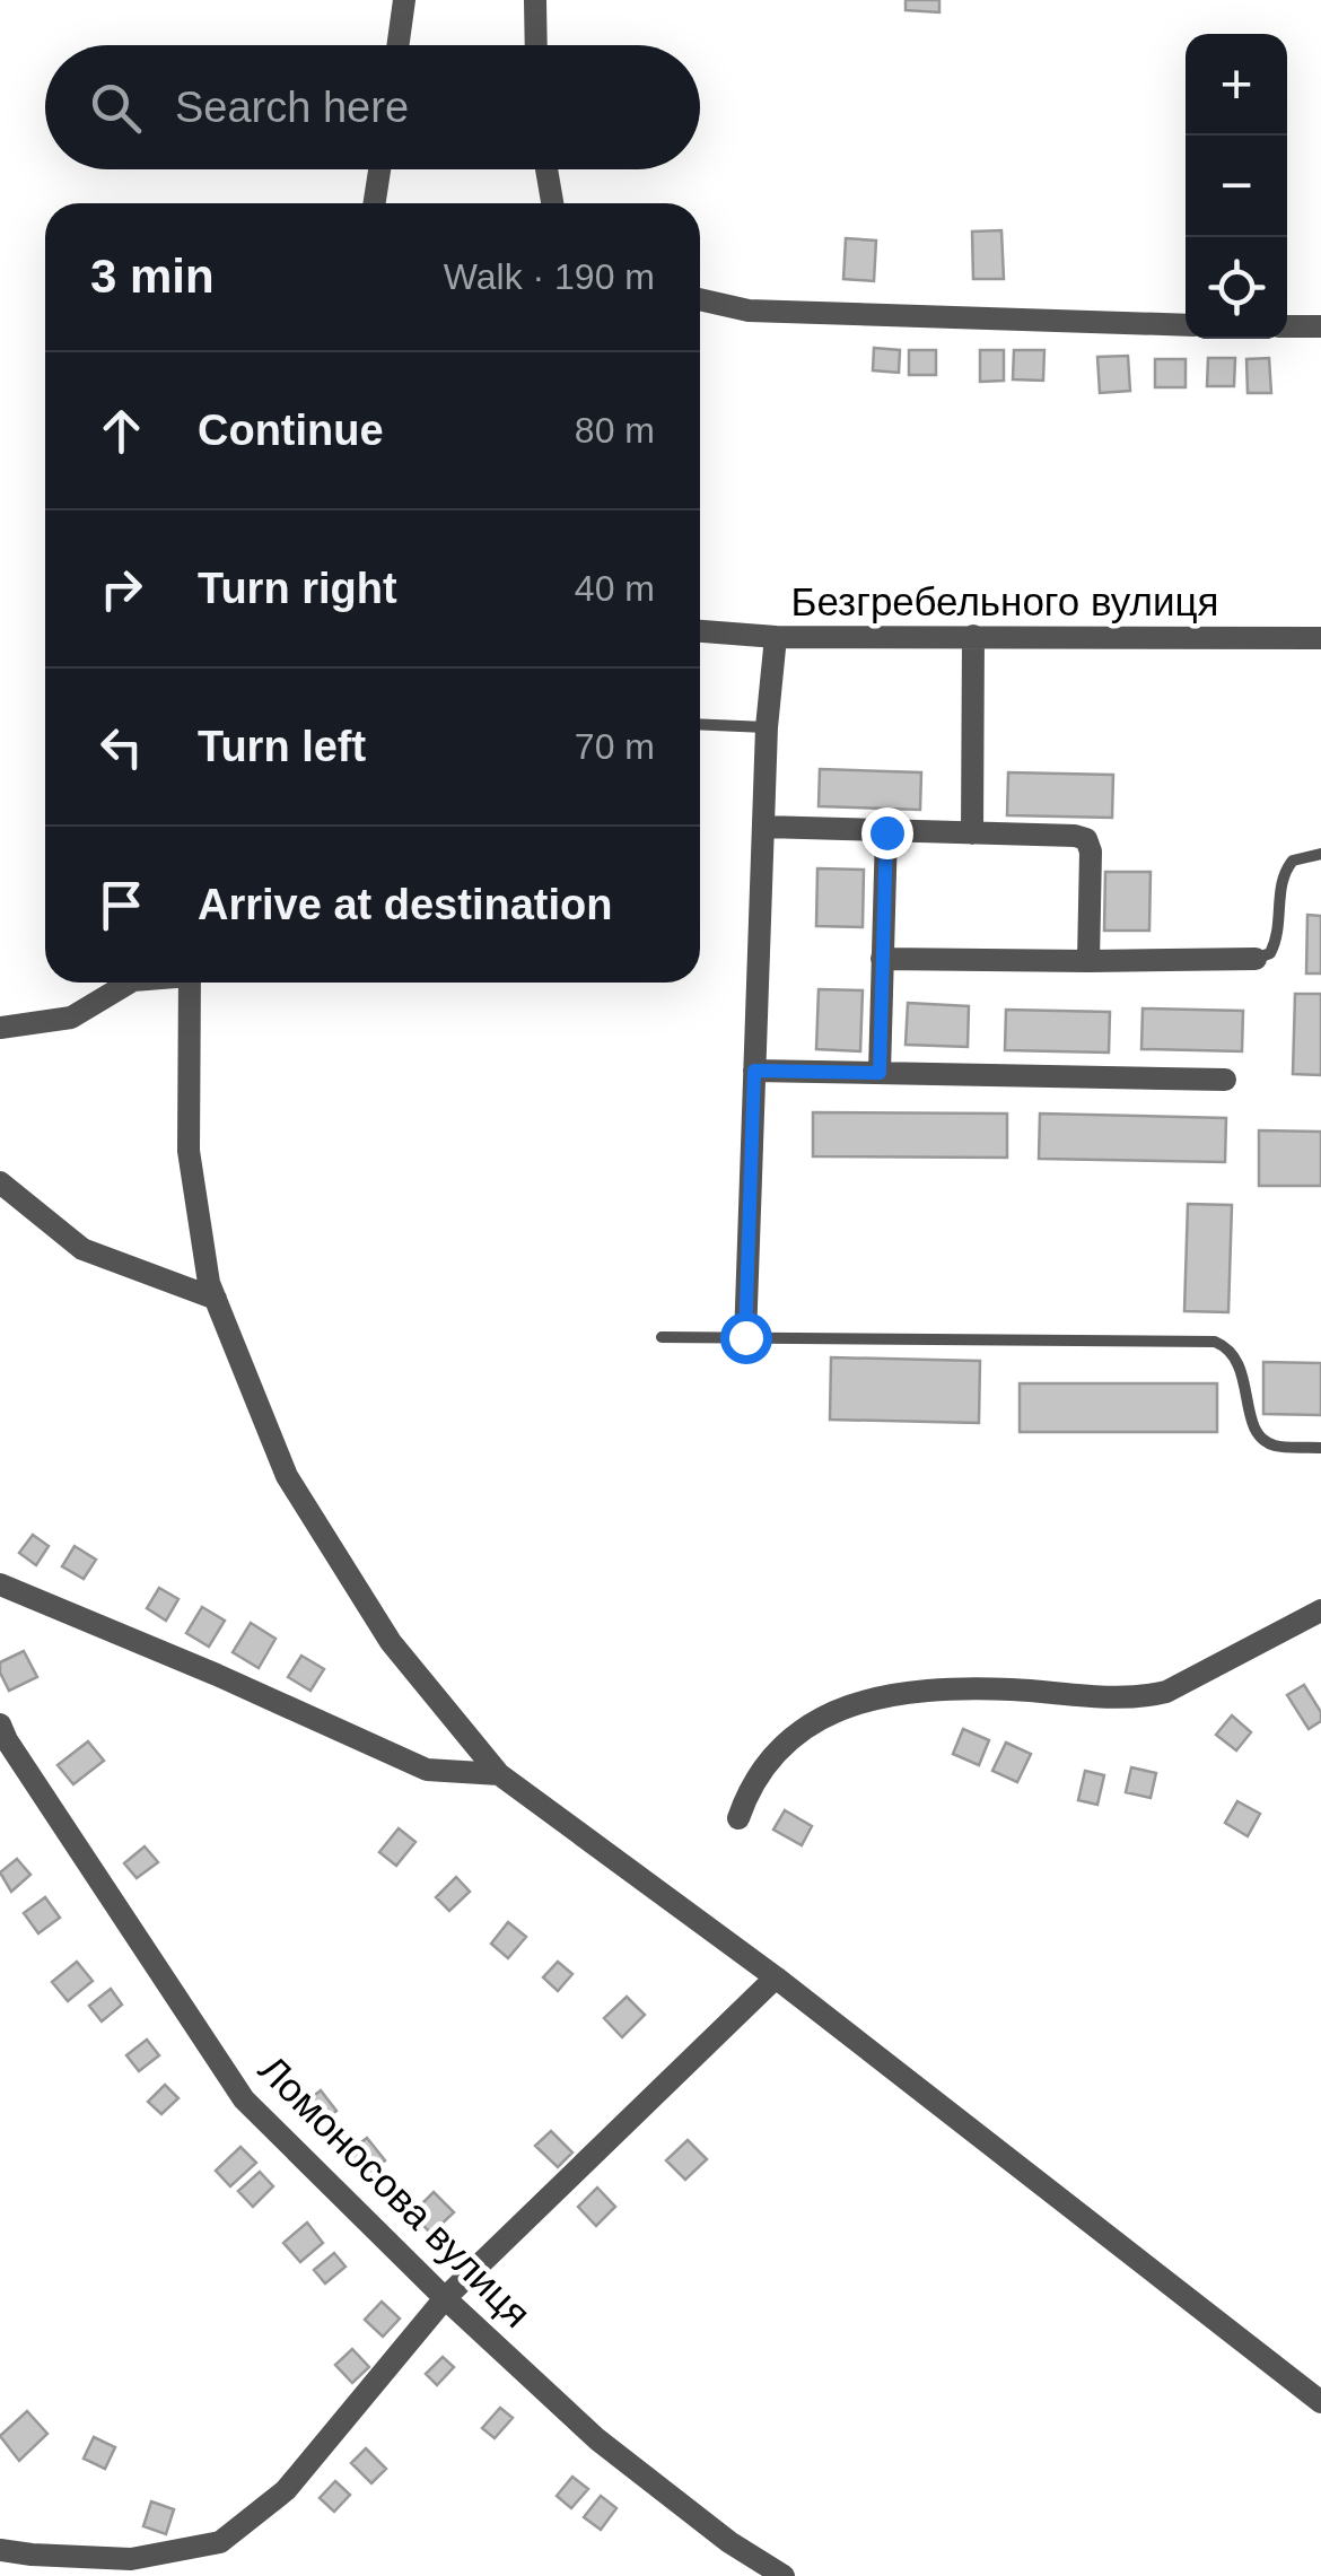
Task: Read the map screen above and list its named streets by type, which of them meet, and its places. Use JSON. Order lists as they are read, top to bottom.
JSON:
{
  "streets": {
    "street": ["Безгребельного вулиця", "Ломоносова вулиця"]
  },
  "page": {
    "map_buttons": ["+", "−"],
    "search": "Search here",
    "heading": ["3 min", "Walk · 190 m"],
    "list": [
      ["Continue", "80 m"],
      ["Turn right", "40 m"],
      ["Turn left", "70 m"],
      "Arrive at destination"
    ]
  }
}
